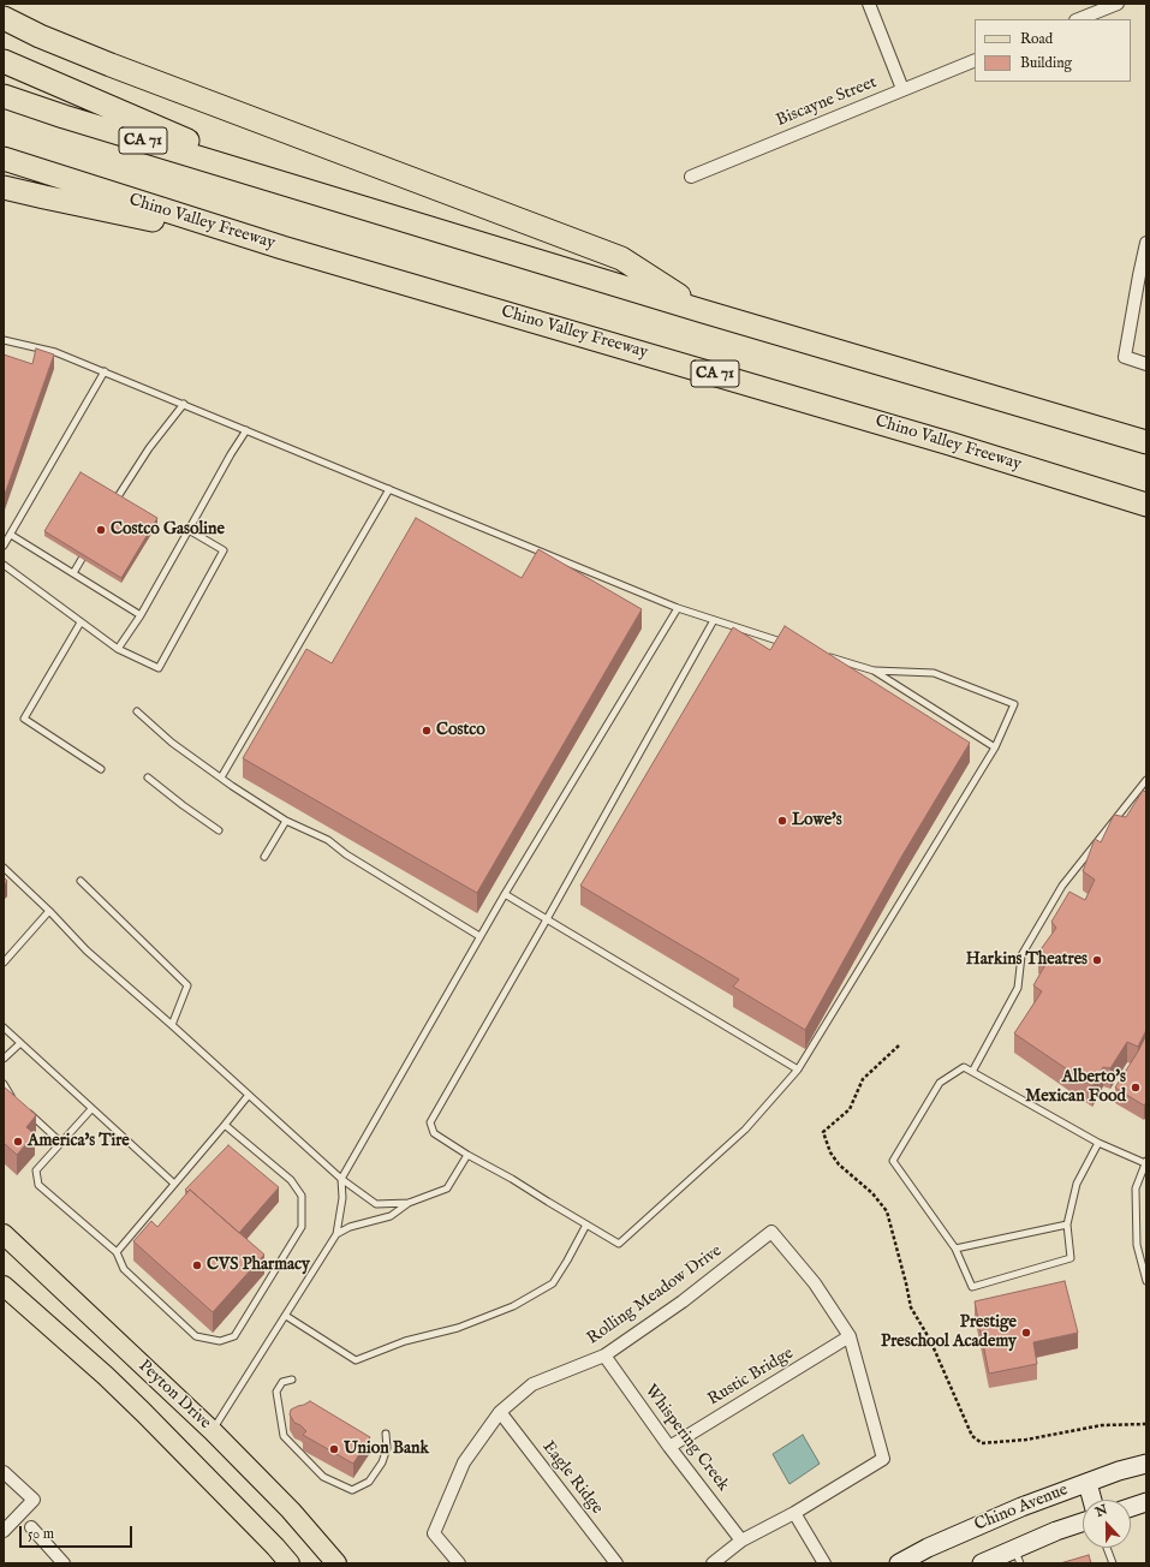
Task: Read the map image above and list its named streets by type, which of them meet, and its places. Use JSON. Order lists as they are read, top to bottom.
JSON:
{
  "streets": {
    "highway": ["CA 71", "Chino Valley Freeway"],
    "main road": ["Peyton Drive", "Chino Avenue"],
    "street": [
      "Biscayne Street",
      "Rolling Meadow Drive",
      "Rustic Bridge",
      "Whispering Creek",
      "Eagle Ridge"
    ]
  },
  "crossings": [
    ["Rolling Meadow Drive", "Rustic Bridge"],
    ["Rolling Meadow Drive", "Whispering Creek"],
    ["Rolling Meadow Drive", "Eagle Ridge"],
    ["Rustic Bridge", "Whispering Creek"]
  ],
  "places": [
    "Costco Gasoline",
    "Costco",
    "Lowe's",
    "Harkins Theatres",
    "Alberto's Mexican Food",
    "America's Tire",
    "CVS Pharmacy",
    "Prestige Preschool Academy",
    "Union Bank"
  ],
  "legend": ["Road", "Building"],
  "scale_bar": "50 m",
  "north": "top"
}
